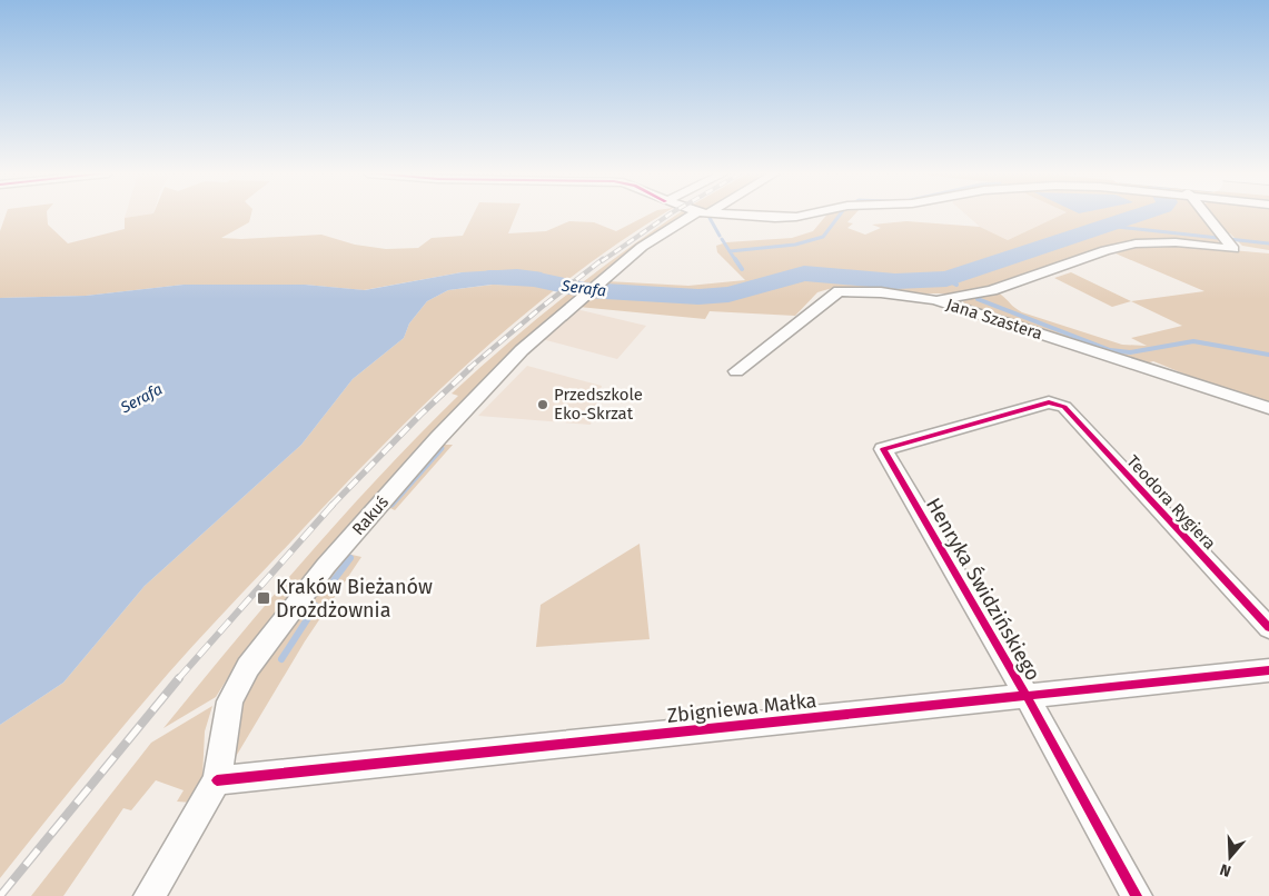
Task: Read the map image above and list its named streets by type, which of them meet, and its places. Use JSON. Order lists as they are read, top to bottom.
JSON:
{
  "streets": {
    "street": [
      "Jana Szastera",
      "Teodora Rygiera",
      "Rakuś",
      "Henryka Świdzińskiego",
      "Zbigniewa Małka"
    ]
  },
  "crossings": [
    ["Teodora Rygiera", "Henryka Świdzińskiego"],
    ["Rakuś", "Zbigniewa Małka"],
    ["Henryka Świdzińskiego", "Zbigniewa Małka"]
  ],
  "water": ["Serafa"],
  "places": {
    "other": ["Przedszkole Eko-Skrzat"],
    "transit": ["Kraków Bieżanów Drożdżownia"]
  },
  "north": "bottom"
}
